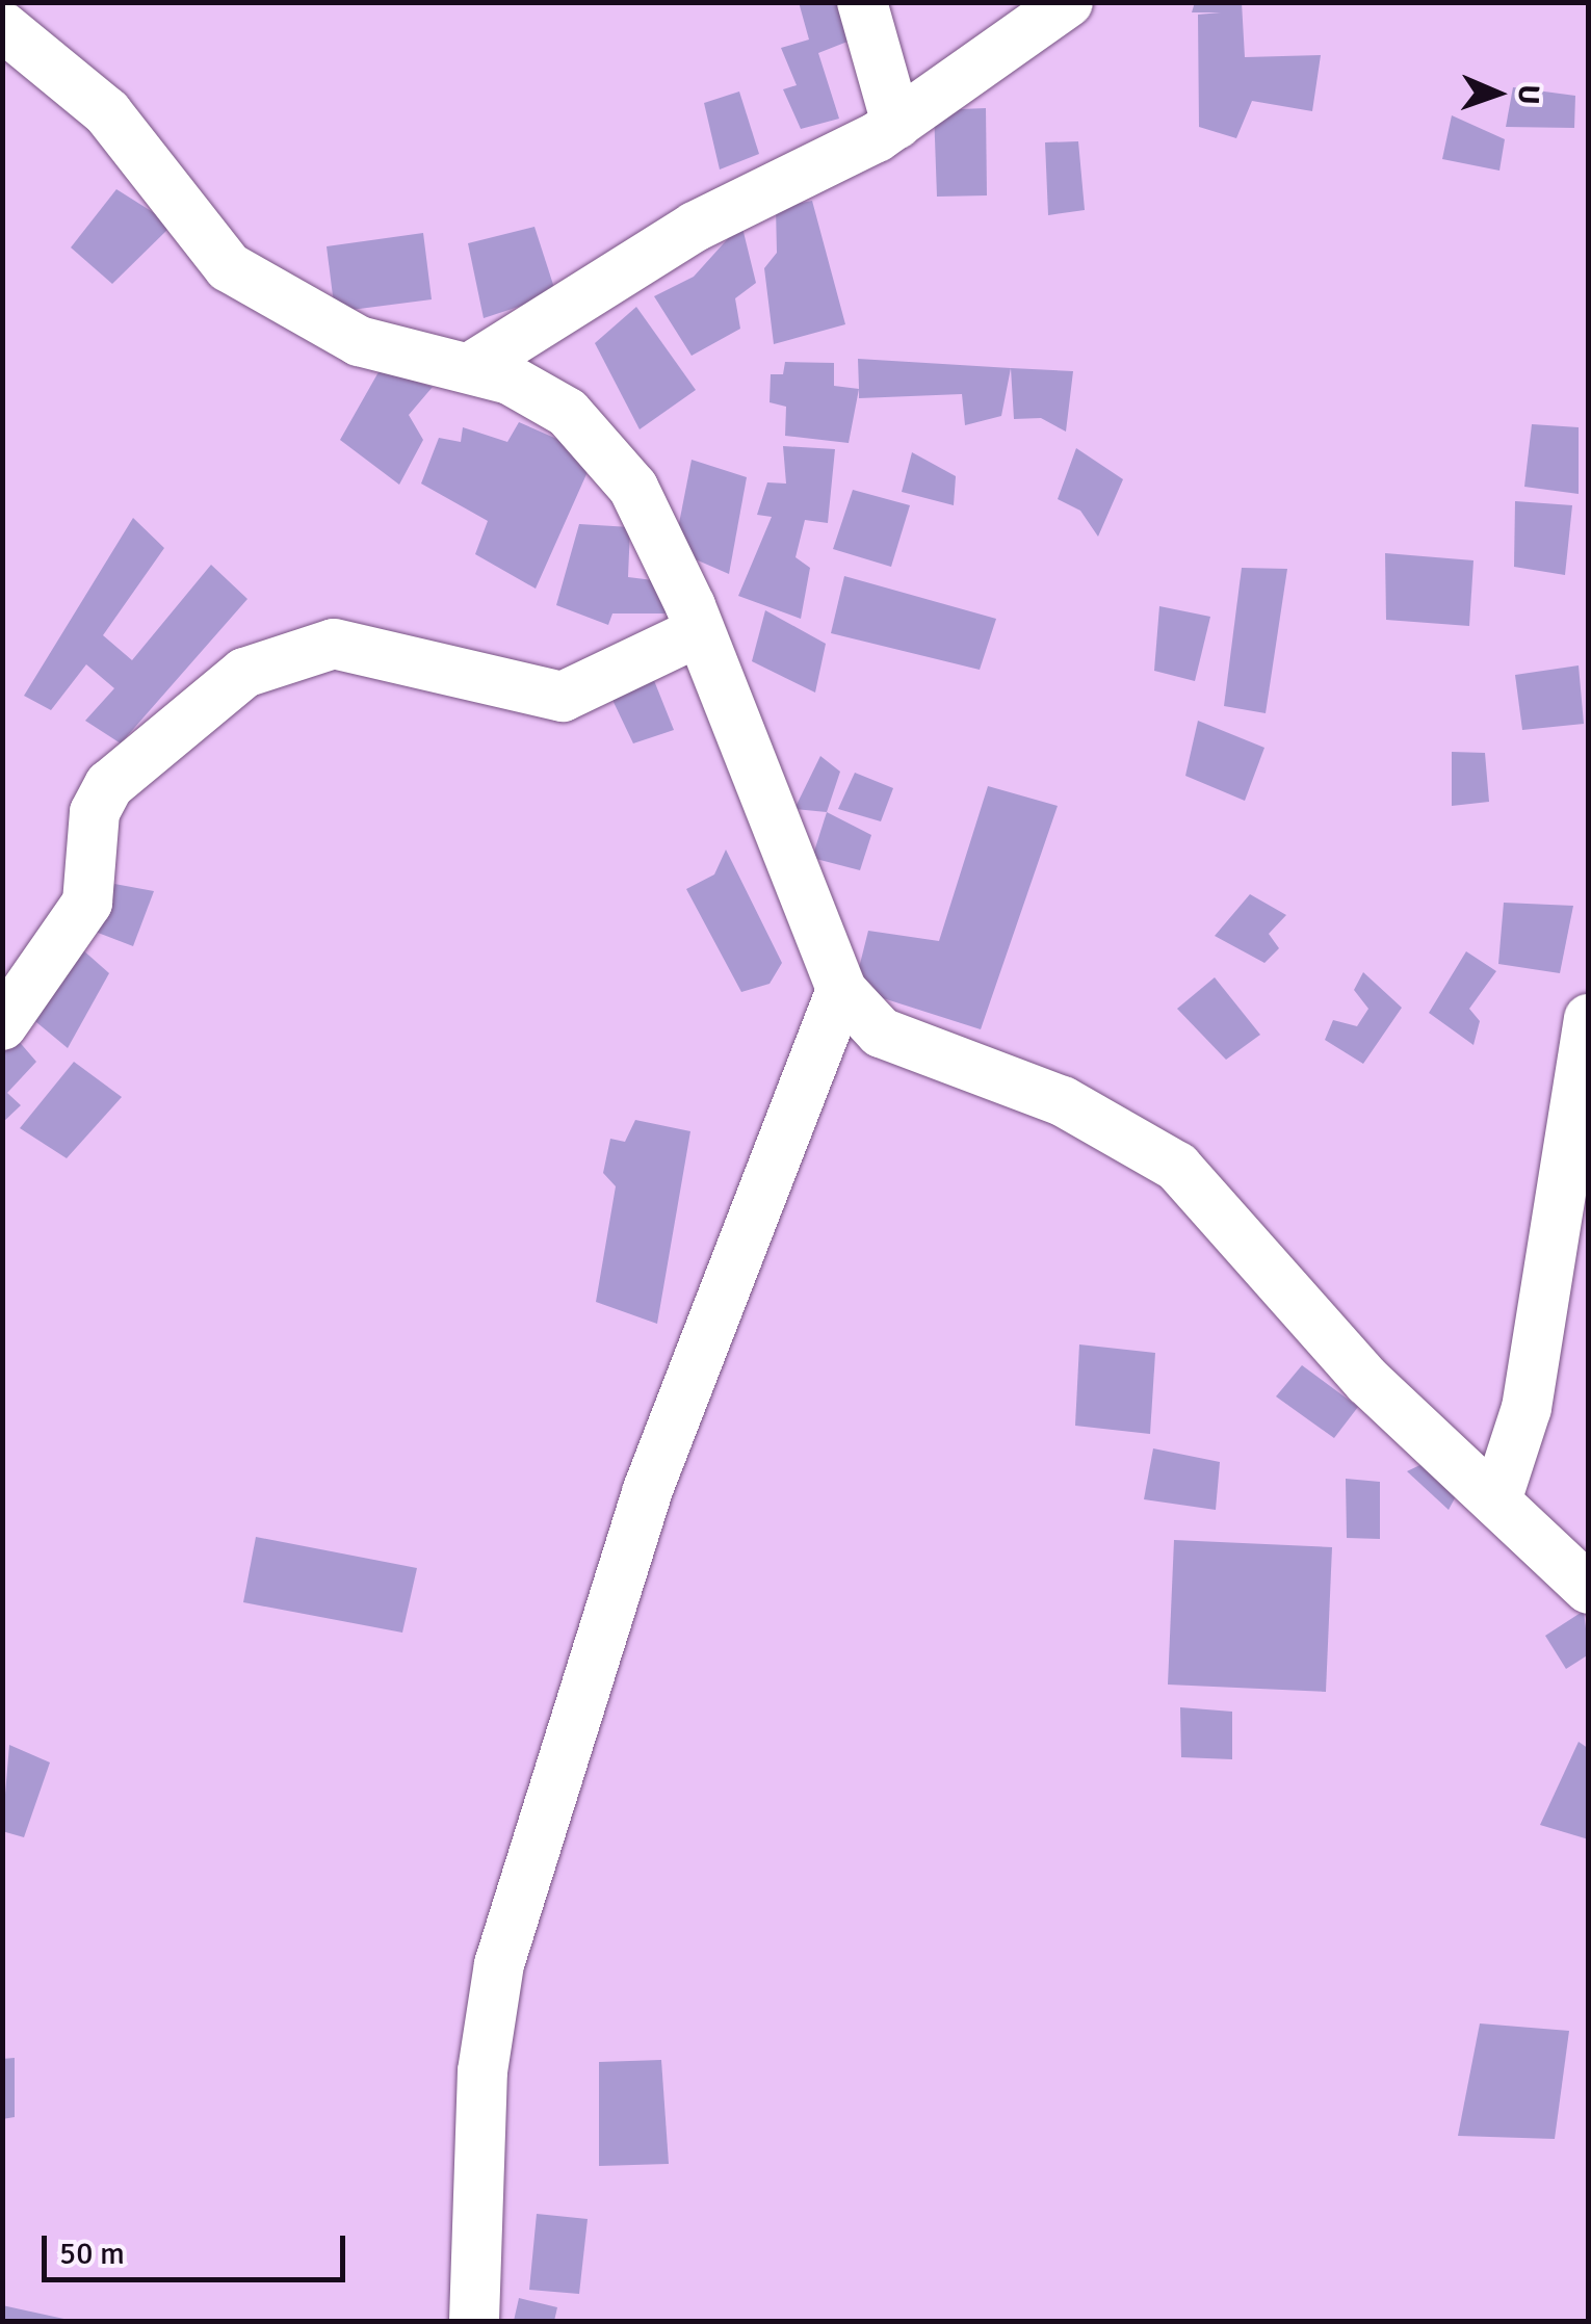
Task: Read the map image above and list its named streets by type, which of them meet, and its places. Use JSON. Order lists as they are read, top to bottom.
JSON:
{
  "scale_bar": "50 m",
  "north": "right"
}
